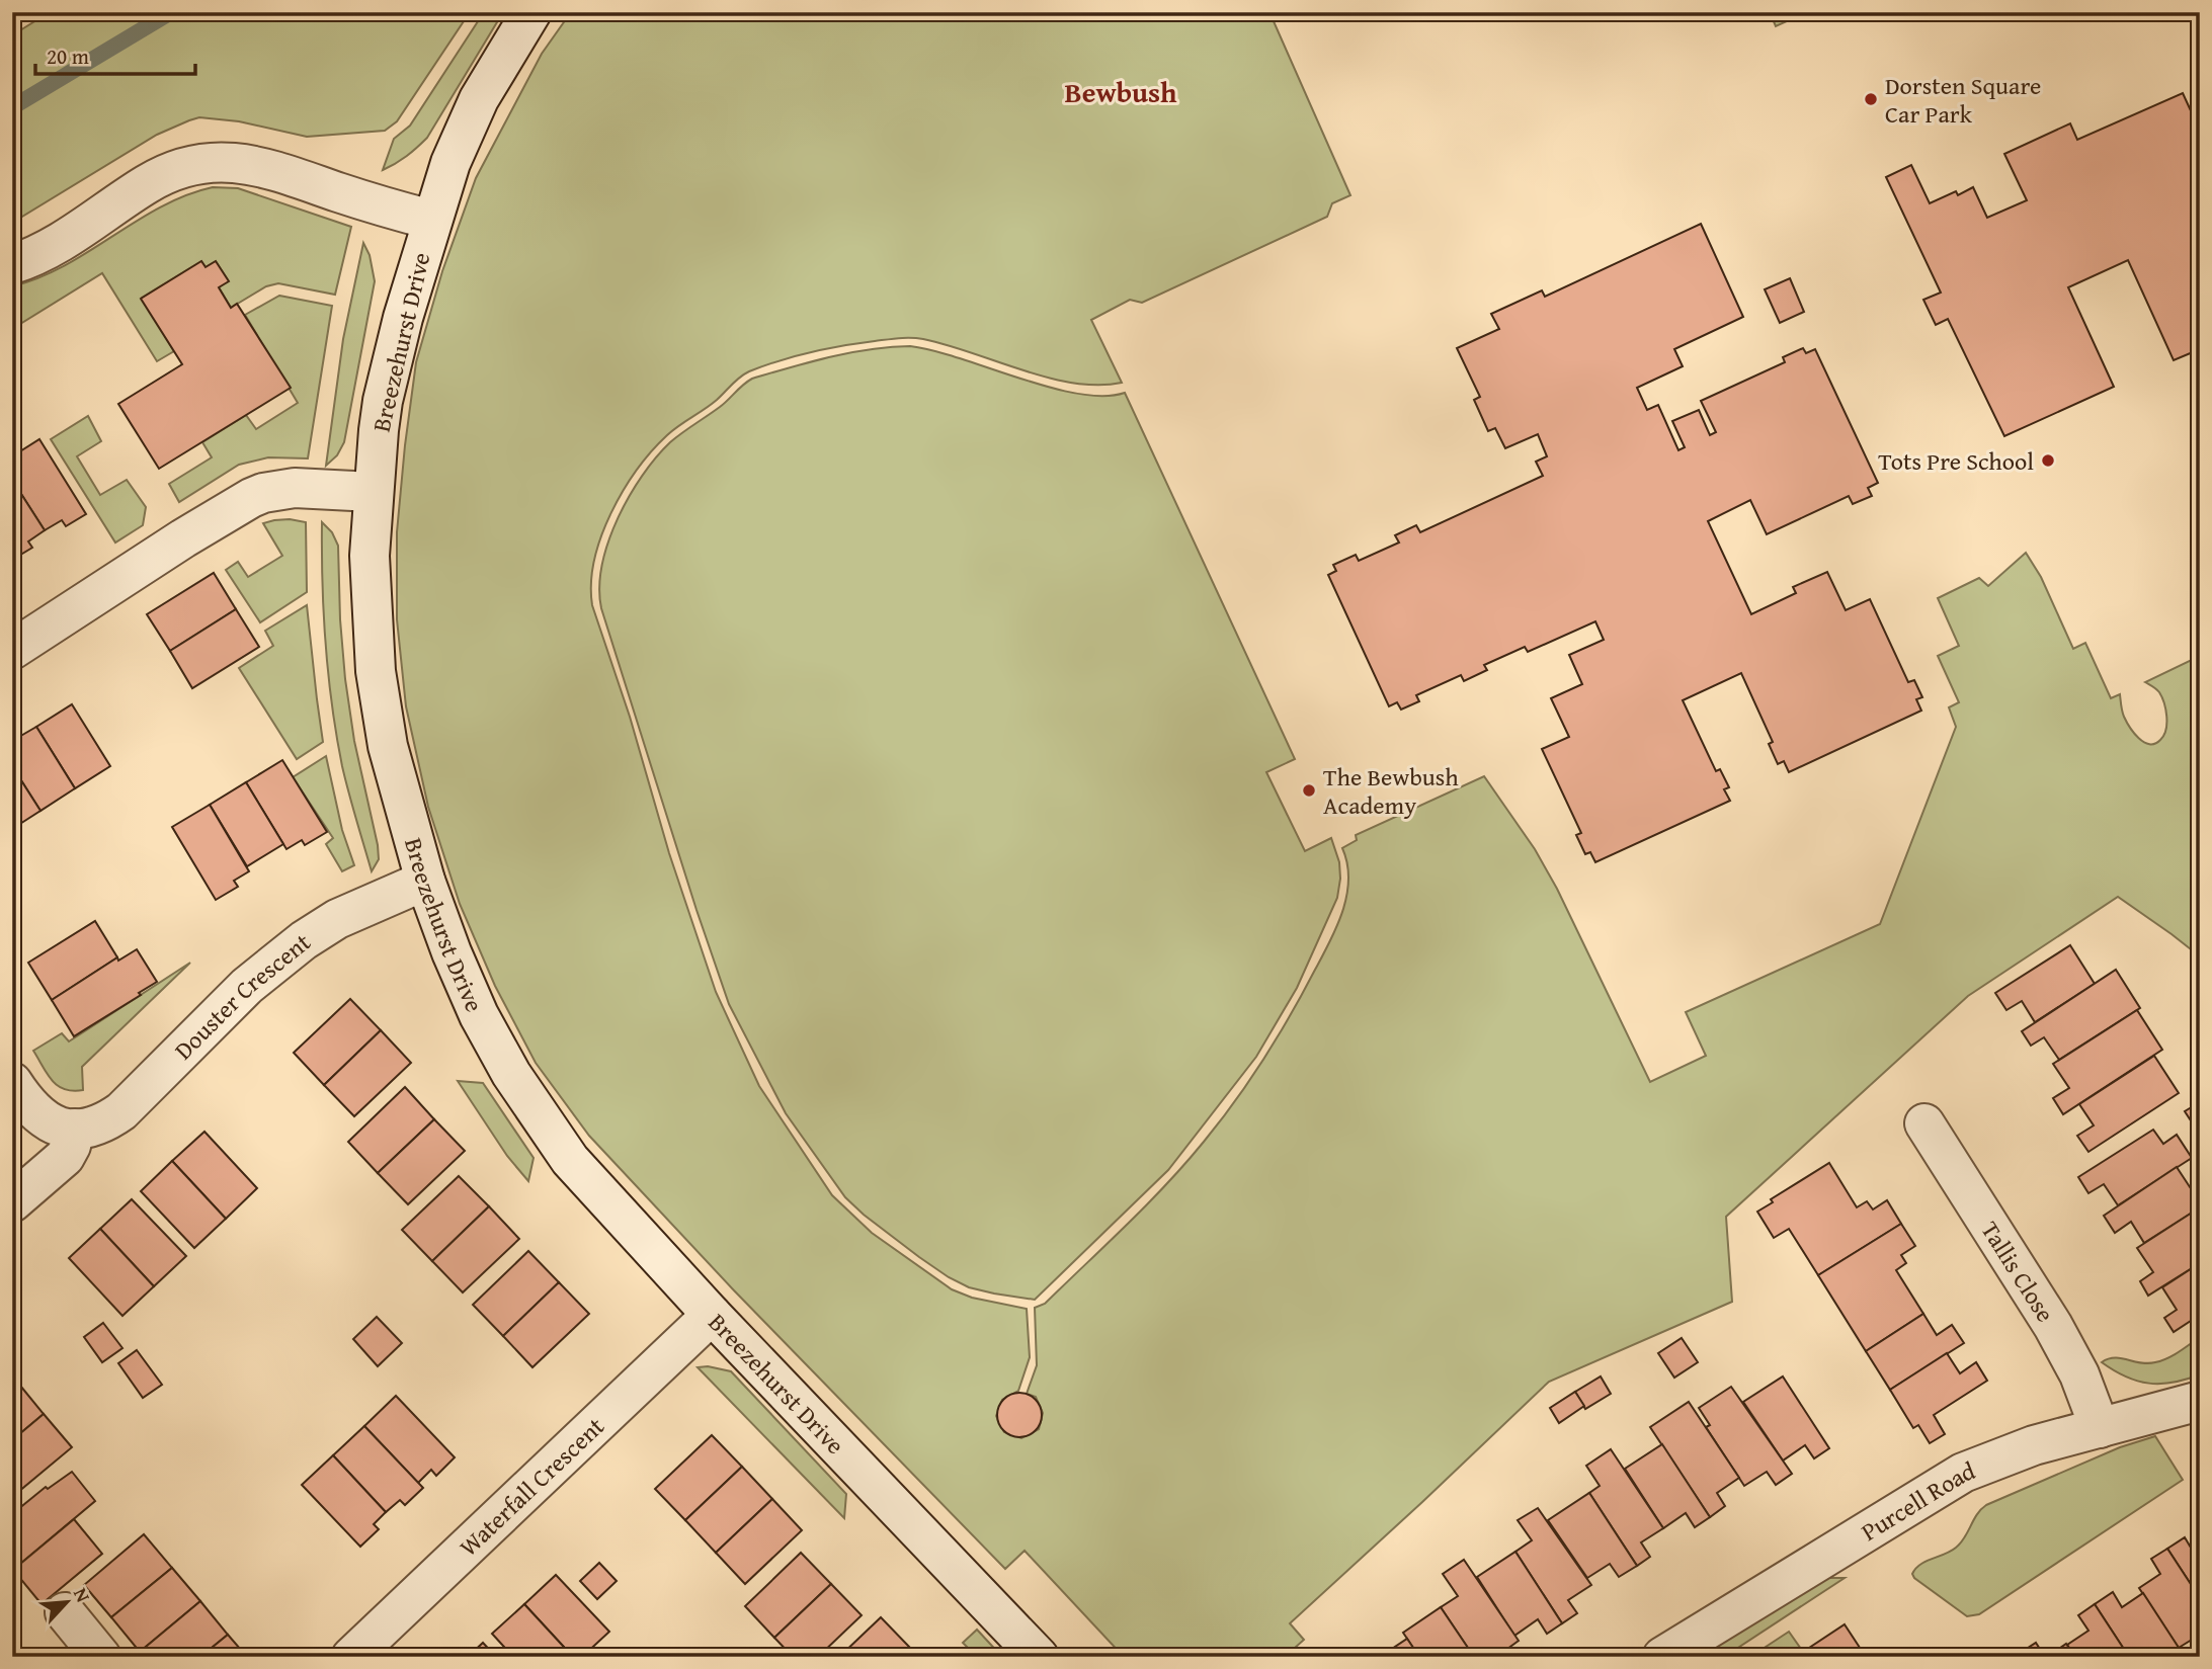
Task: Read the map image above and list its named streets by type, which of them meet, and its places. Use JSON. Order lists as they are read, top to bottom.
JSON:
{
  "streets": {
    "street": [
      "Breezehurst Drive",
      "Douster Crescent",
      "Tallis Close",
      "Waterfall Crescent",
      "Purcell Road"
    ]
  },
  "crossings": [
    ["Breezehurst Drive", "Douster Crescent"],
    ["Breezehurst Drive", "Waterfall Crescent"],
    ["Tallis Close", "Purcell Road"]
  ],
  "districts": ["Bewbush"],
  "places": ["Dorsten Square Car Park", "Tots Pre School", "The Bewbush Academy"],
  "scale_bar": "20 m",
  "north": "top right"
}
